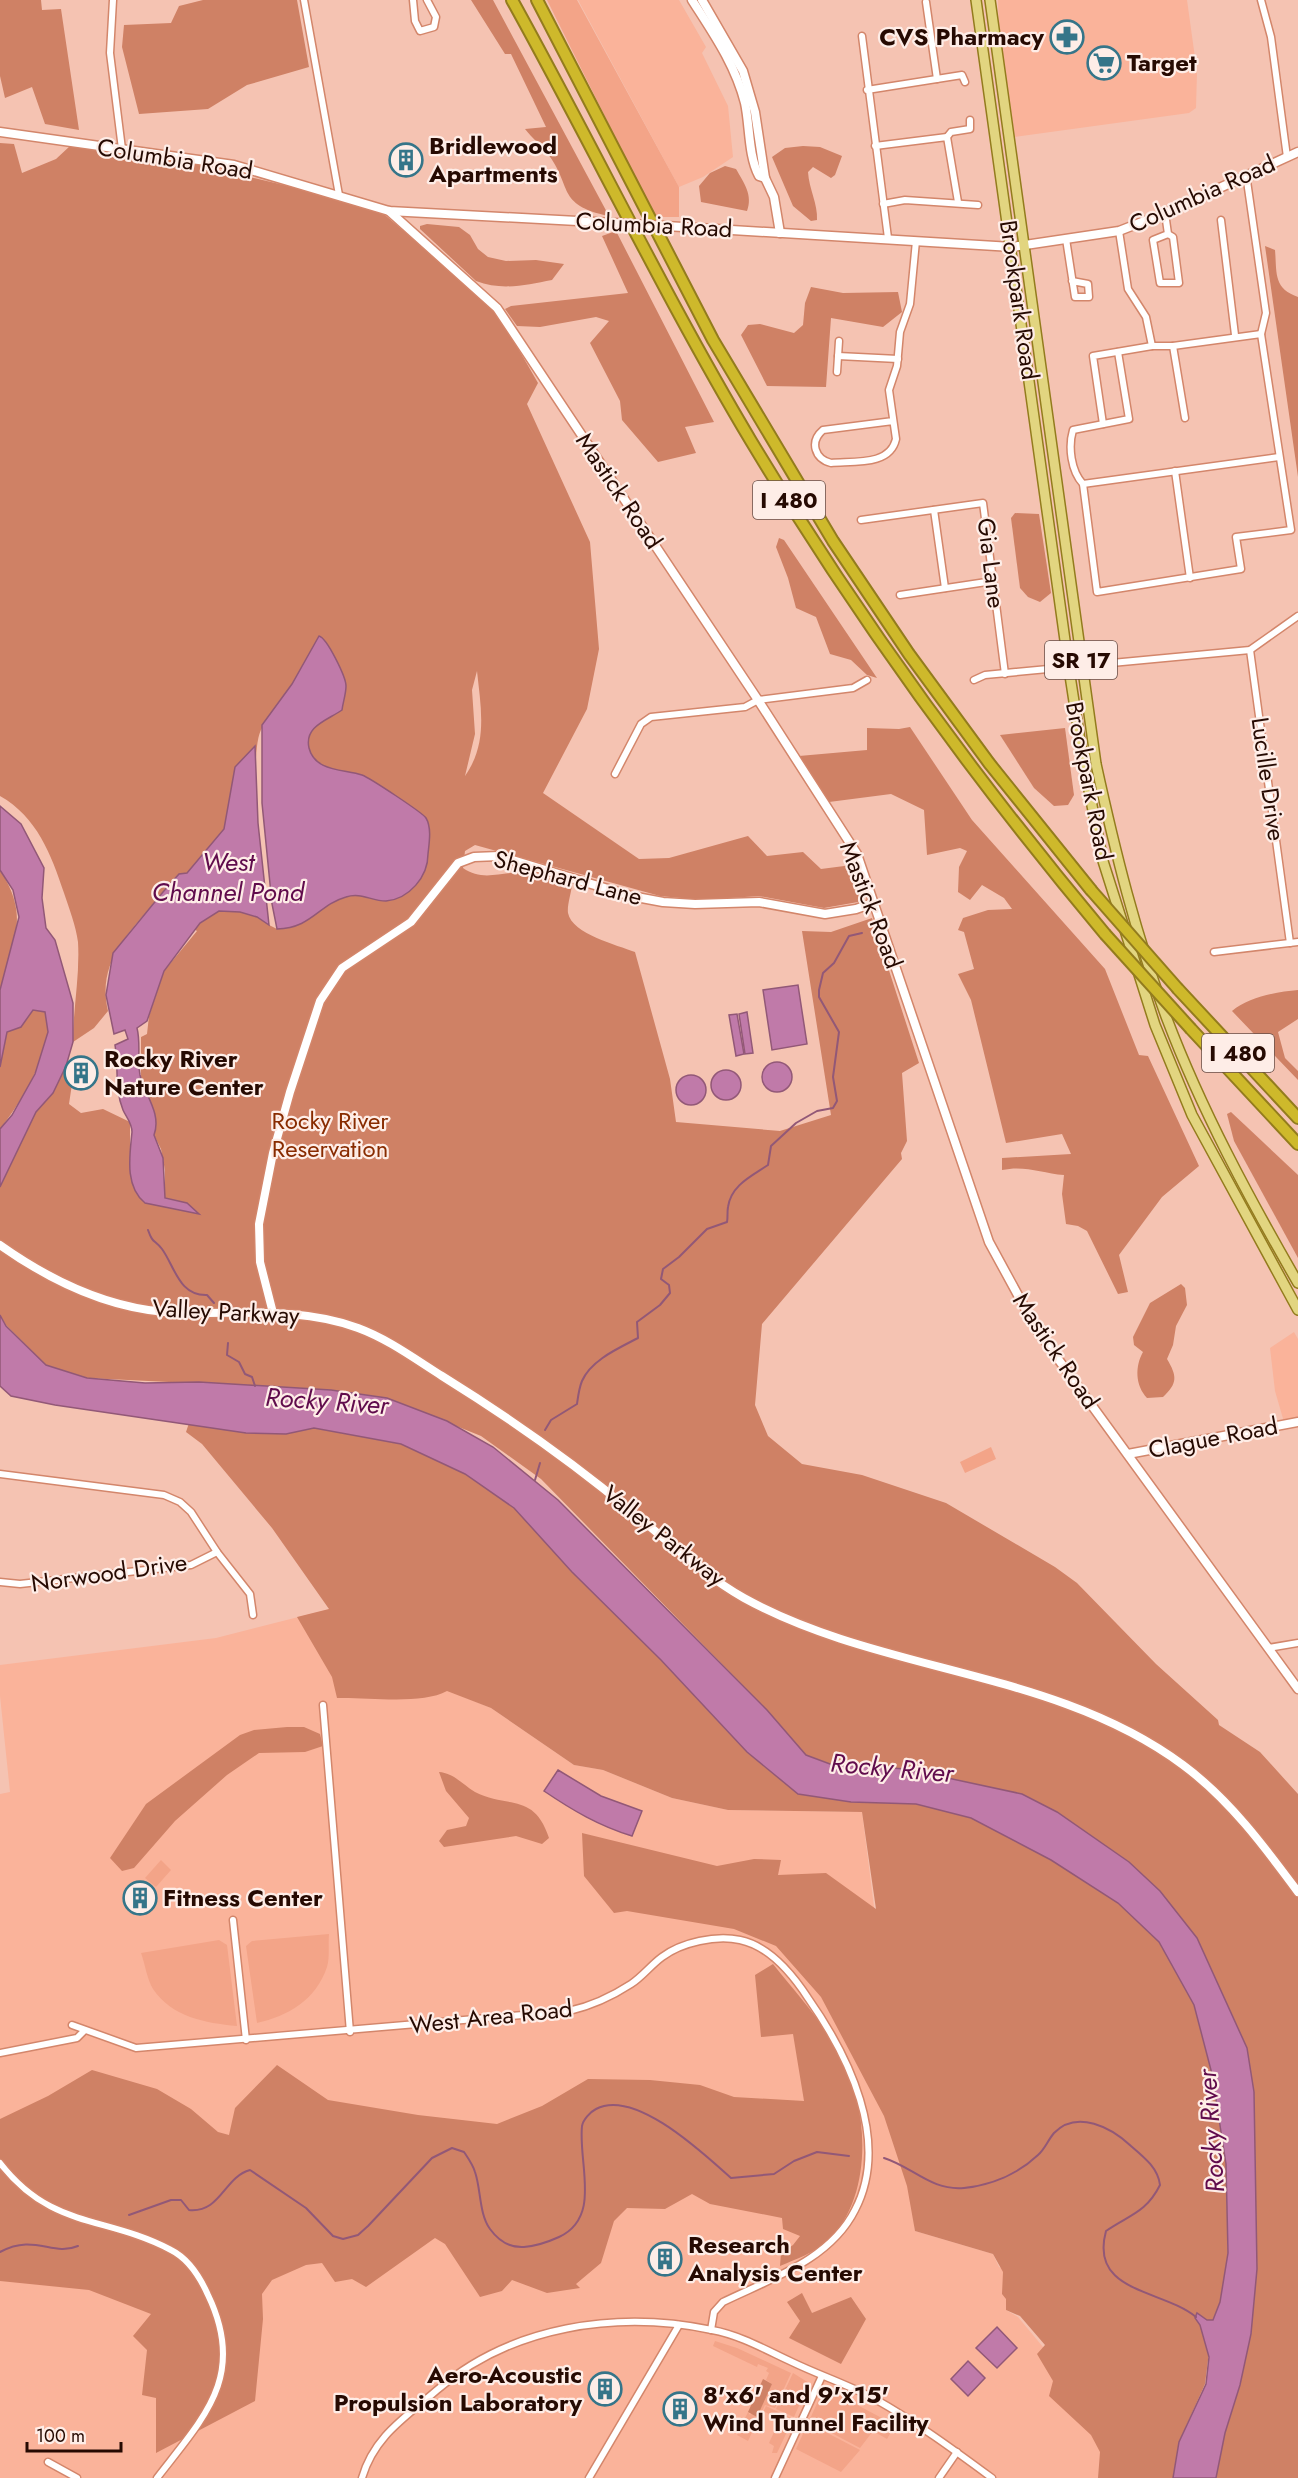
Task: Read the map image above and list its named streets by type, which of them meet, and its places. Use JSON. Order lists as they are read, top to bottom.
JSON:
{
  "streets": {
    "highway": ["I 480"],
    "main road": ["Brookpark Road", "SR 17"],
    "street": [
      "Columbia Road",
      "Mastick Road",
      "Gia Lane",
      "Lucille Drive",
      "Shephard Lane",
      "Valley Parkway",
      "Clague Road",
      "Norwood Drive",
      "West Area Road"
    ]
  },
  "crossings": [
    ["Columbia Road", "Brookpark Road"],
    ["Columbia Road", "Mastick Road"],
    ["Mastick Road", "Shephard Lane"],
    ["Mastick Road", "Clague Road"],
    ["Shephard Lane", "Valley Parkway"]
  ],
  "water": ["West Channel Pond", "Rocky River"],
  "parks": ["Rocky River Reservation"],
  "places": {
    "pharmacy": ["CVS Pharmacy"],
    "supermarket": ["Target"],
    "building": [
      "Bridlewood Apartments",
      "Rocky River Nature Center",
      "Fitness Center",
      "Research Analysis Center",
      "Aero-Acoustic Propulsion Laboratory",
      "8'x6' and 9'x15' Wind Tunnel Facility"
    ]
  },
  "scale_bar": "100 m"
}
